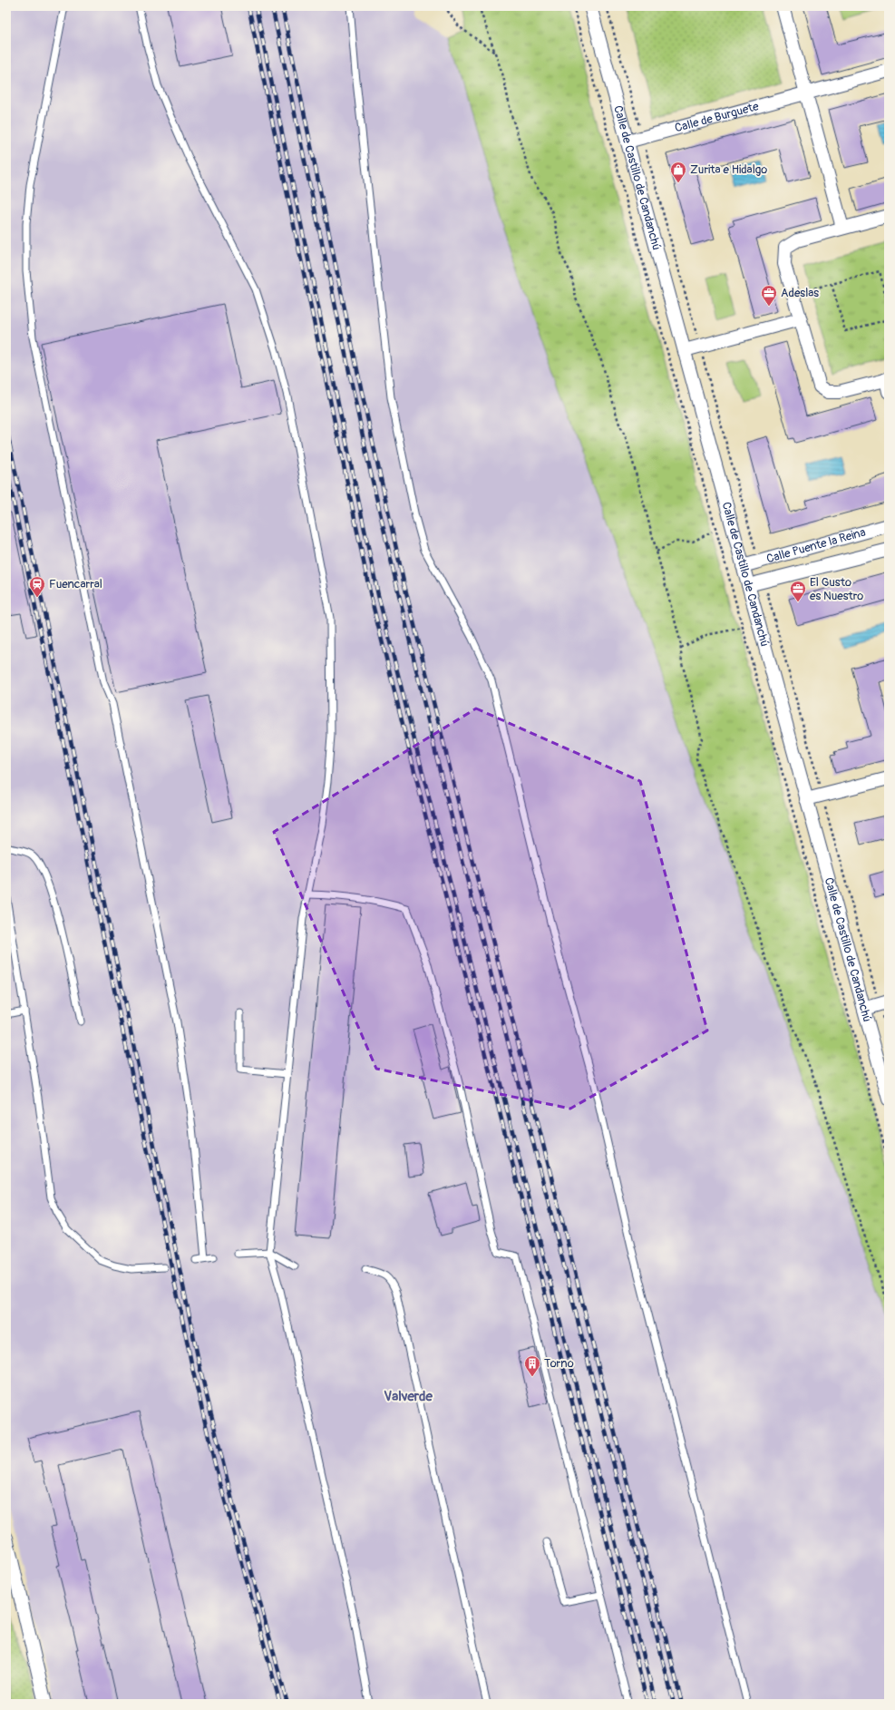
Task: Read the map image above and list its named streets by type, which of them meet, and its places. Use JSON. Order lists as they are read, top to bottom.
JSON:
{
  "streets": {
    "street": ["Calle de Burguete", "Calle de Castillo de Candanchú", "Calle Puente la Reina"]
  },
  "crossings": [
    ["Calle de Burguete", "Calle de Castillo de Candanchú"],
    ["Calle de Castillo de Candanchú", "Calle Puente la Reina"]
  ],
  "districts": ["Valverde"],
  "places": {
    "shop": ["Zurita e Hidalgo"],
    "office": ["Adeslas", "El Gusto es Nuestro"],
    "station": ["Fuencarral"],
    "building": ["Torno"]
  }
}
